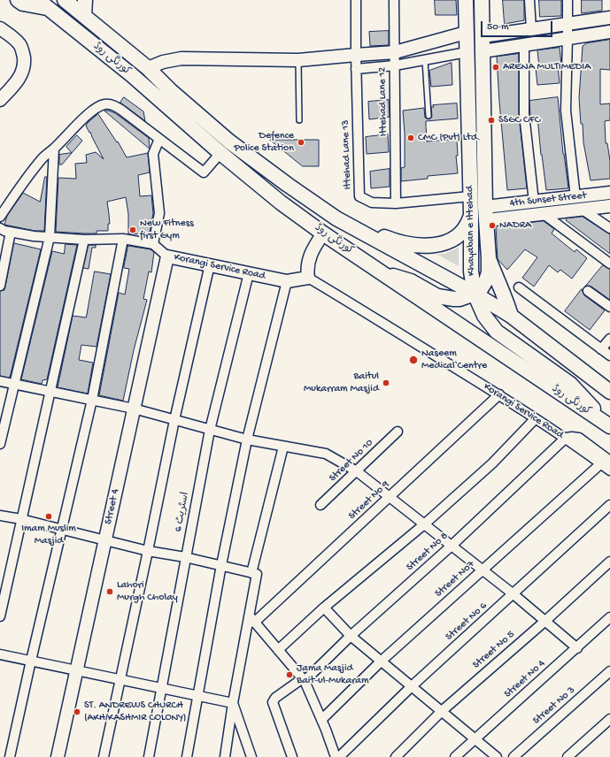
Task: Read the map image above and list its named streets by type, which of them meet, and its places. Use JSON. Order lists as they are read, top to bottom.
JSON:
{
  "streets": {
    "main road": ["کورنگی روڈ", "Khayaban e Ittehad"],
    "street": [
      "Ittehad Lane 12",
      "Ittehad Lane 13",
      "4th Sunset Street",
      "Korangi Service Road",
      "Street No 10",
      "Street No 9",
      "Street 4",
      "اسٹریٹ 6",
      "Street No 8",
      "Street No7",
      "Street No 6",
      "Street No 5",
      "Street No 4",
      "Street No 3"
    ]
  },
  "crossings": [
    ["کورنگی روڈ", "Khayaban e Ittehad"],
    ["Ittehad Lane 12", "Ittehad Lane 13"],
    ["Ittehad Lane 13", "Khayaban e Ittehad"],
    ["4th Sunset Street", "Khayaban e Ittehad"],
    ["Korangi Service Road", "Street No 9"],
    ["Korangi Service Road", "Street 4"],
    ["Korangi Service Road", "اسٹریٹ 6"],
    ["Korangi Service Road", "Street No 8"],
    ["Korangi Service Road", "Street No7"]
  ],
  "places": [
    "ARENA MULTIMEDIA",
    "SSGC CFC",
    "CMC (Pvt) Ltd.",
    "Defence Police Station",
    "NADRA",
    "New Fitness first Gym",
    "Naseem Medical Centre",
    "Baitul Mukarram Masjid",
    "Imam Muslim Masjid",
    "Lahori Murgh Cholay",
    "Jama Masjid Bait-ul-Mukaram",
    "ST. ANDREWS CHURCH (AKH/KASHMIR COLONY)"
  ],
  "scale_bar": "50 m"
}
